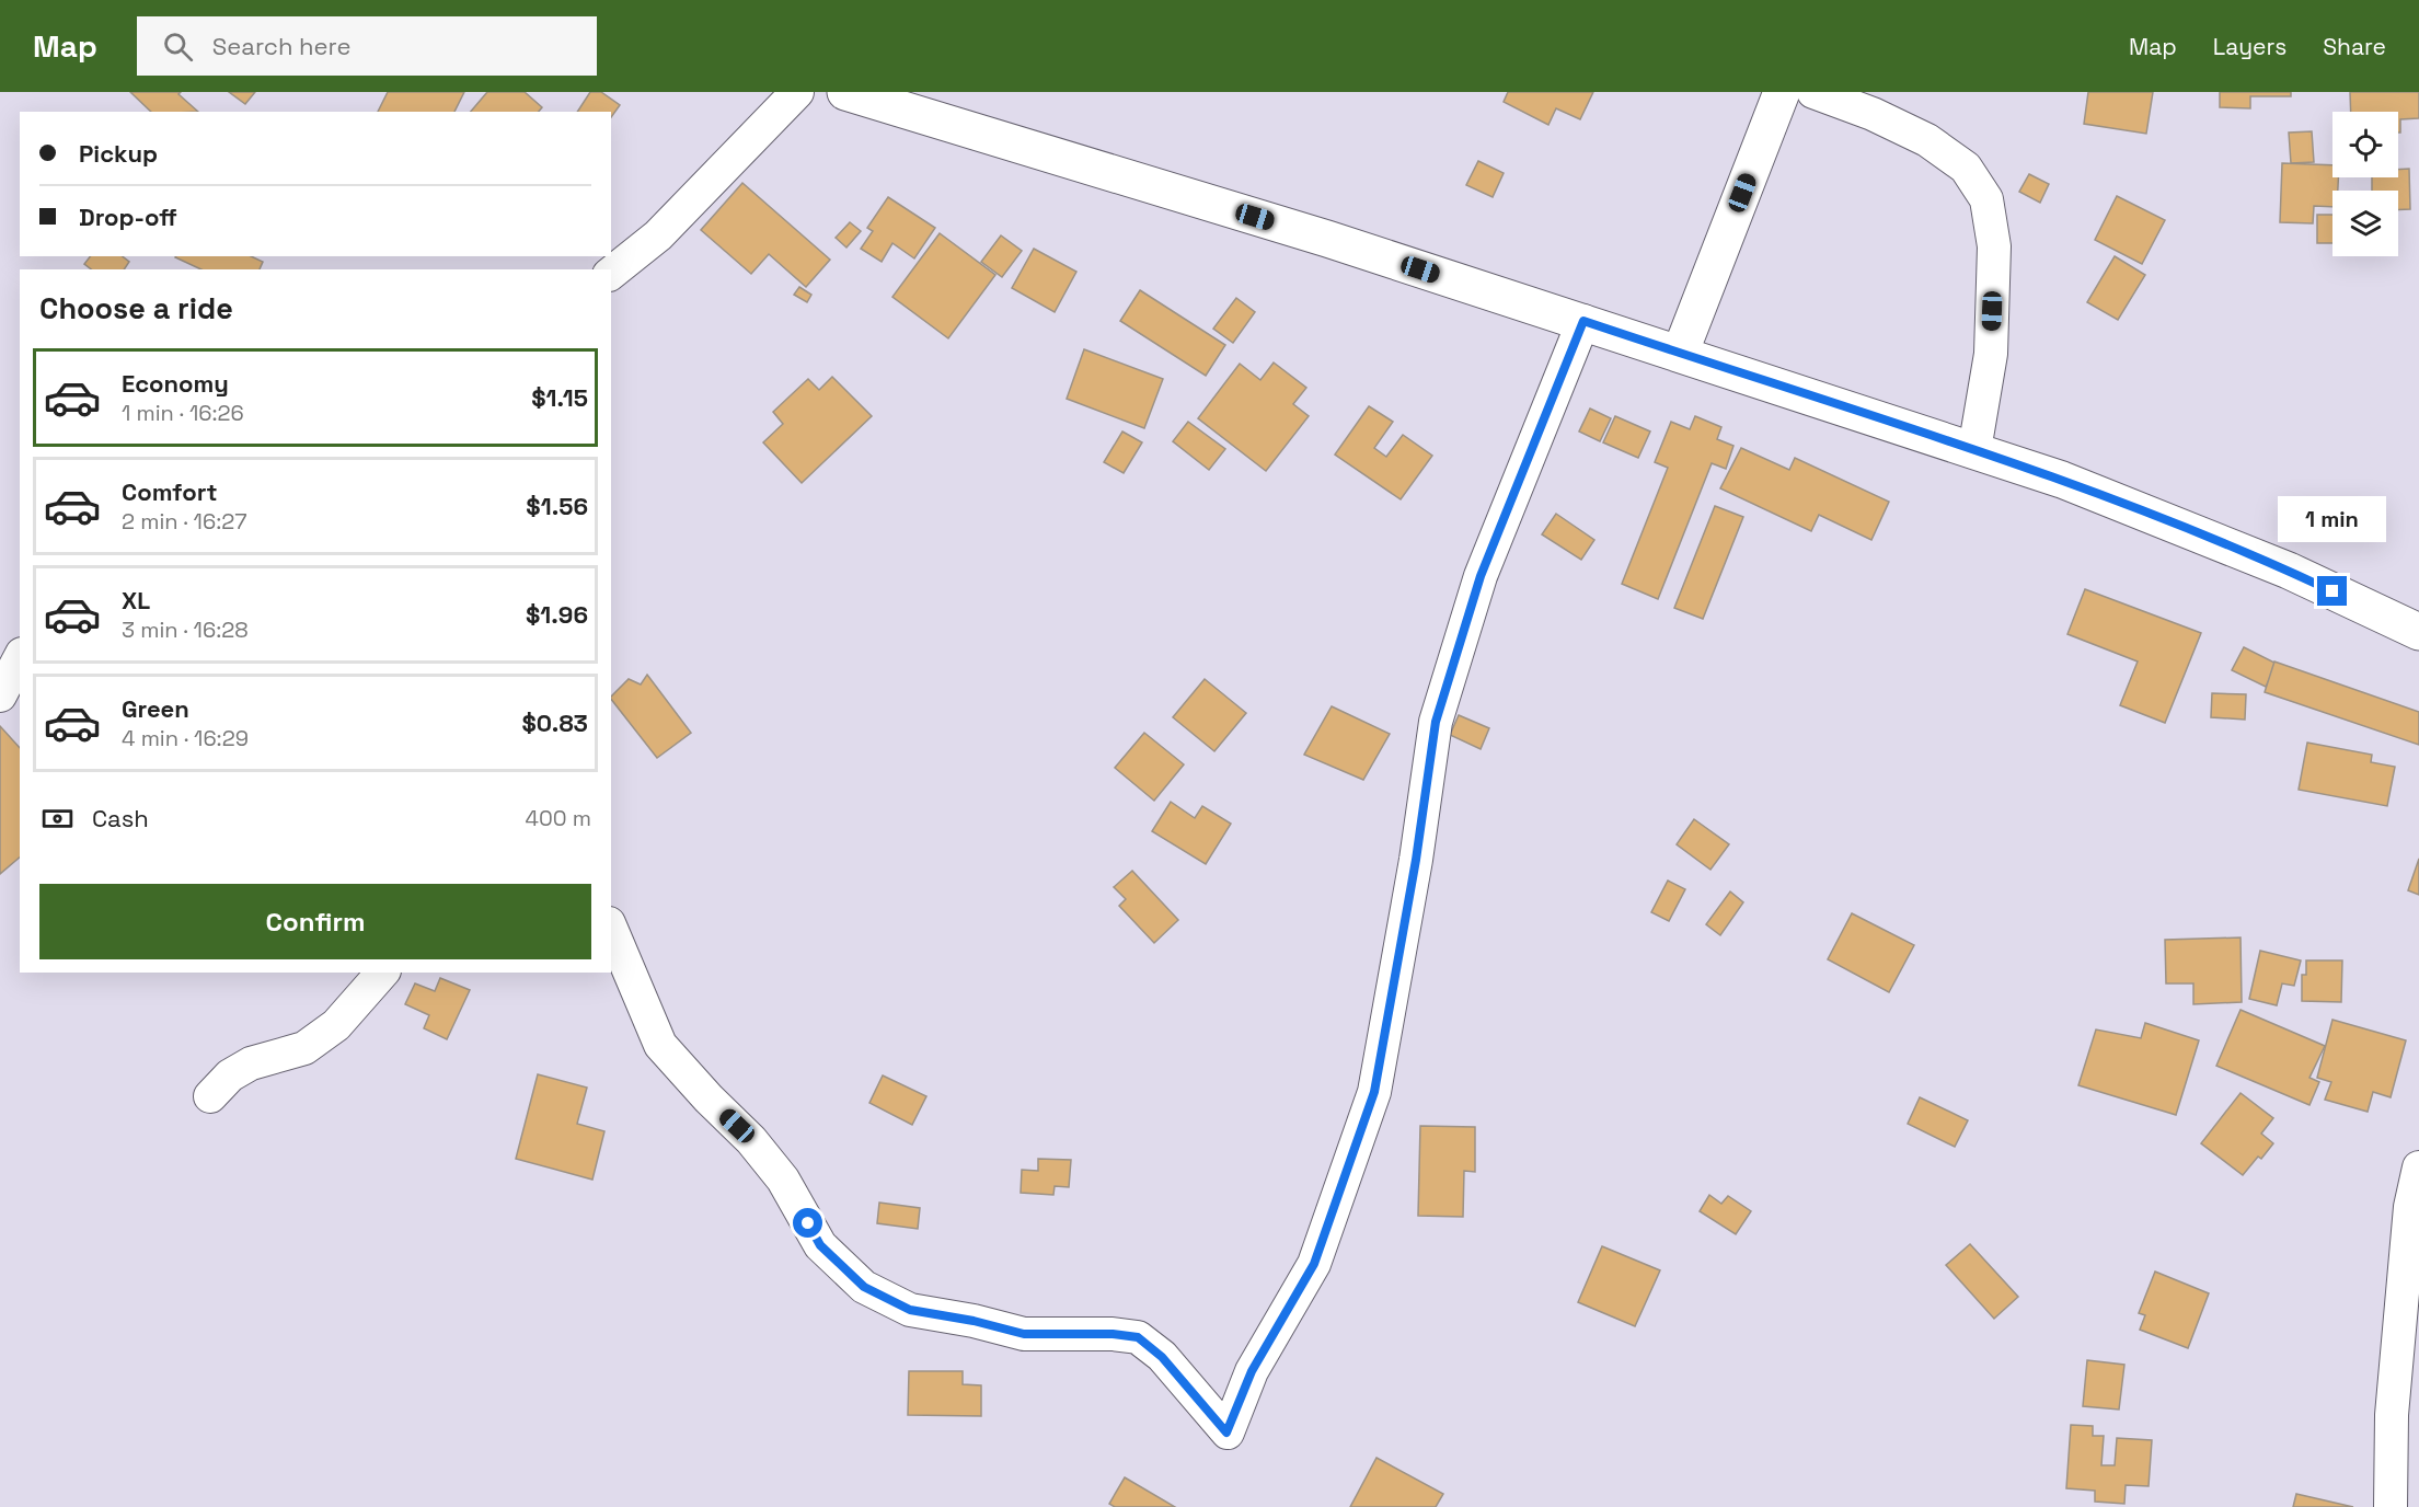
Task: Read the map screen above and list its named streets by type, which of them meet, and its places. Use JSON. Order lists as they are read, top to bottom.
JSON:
{
  "page": {
    "header": "Map",
    "search": "Search here",
    "nav": ["Map", "Layers", "Share"],
    "banner": ["Pickup", "Drop-off"],
    "heading": "Choose a ride",
    "list": [
      {
        "name": "Economy",
        "note": "1 min · 16:26",
        "value": "$1.15"
      },
      {
        "name": "Comfort",
        "note": "2 min · 16:27",
        "value": "$1.56"
      },
      {
        "name": "XL",
        "note": "3 min · 16:28",
        "value": "$1.96"
      },
      {
        "name": "Green",
        "note": "4 min · 16:29",
        "value": "$0.83"
      }
    ],
    "bubble": "1 min",
    "pay": ["Cash", "400 m"],
    "buttons": "Confirm"
  }
}
